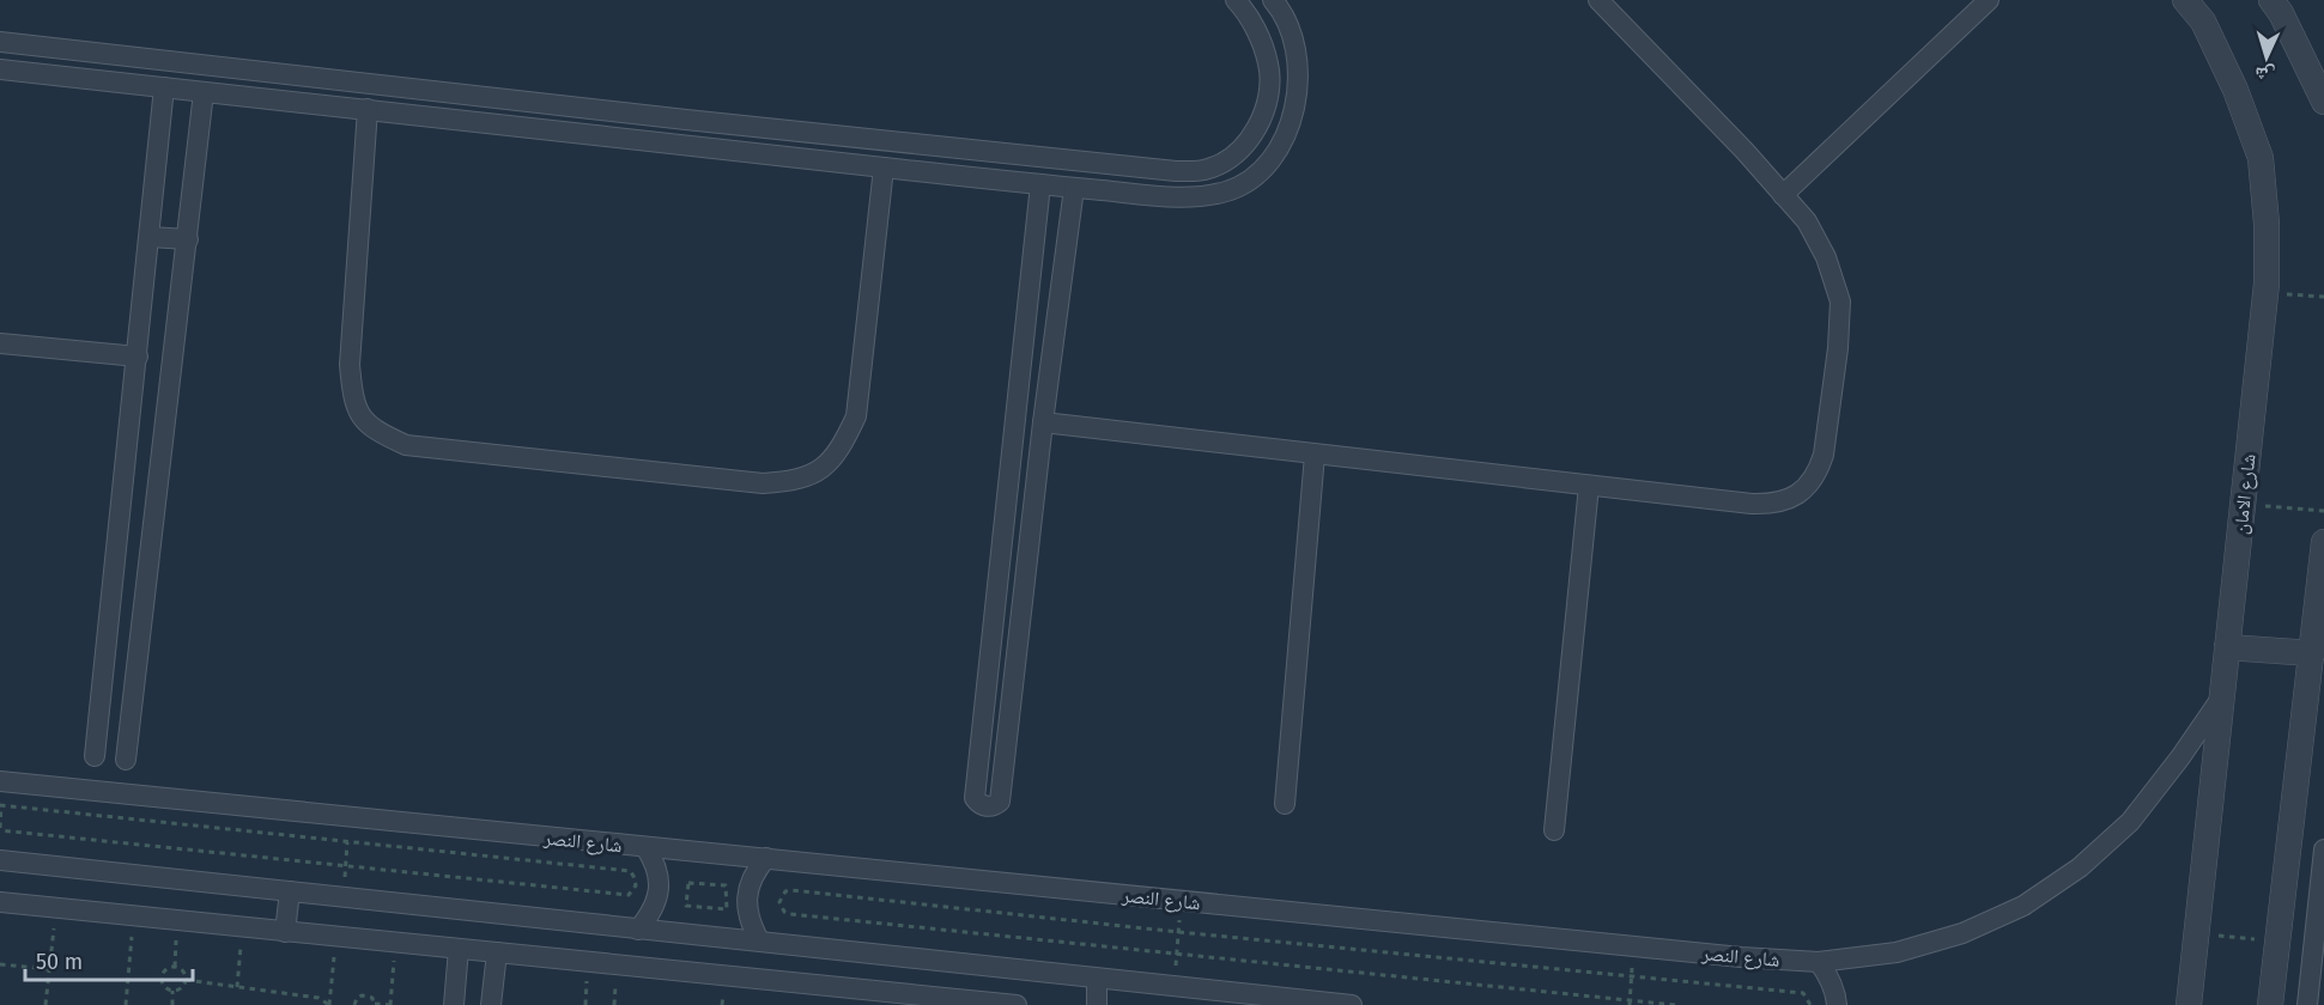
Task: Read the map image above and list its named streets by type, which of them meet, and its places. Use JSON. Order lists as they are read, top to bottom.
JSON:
{
  "streets": {
    "street": ["شارع الامان", "شارع النصر"]
  },
  "crossings": [
    ["شارع الامان", "شارع النصر"]
  ],
  "scale_bar": "50 m",
  "north": "bottom"
}
